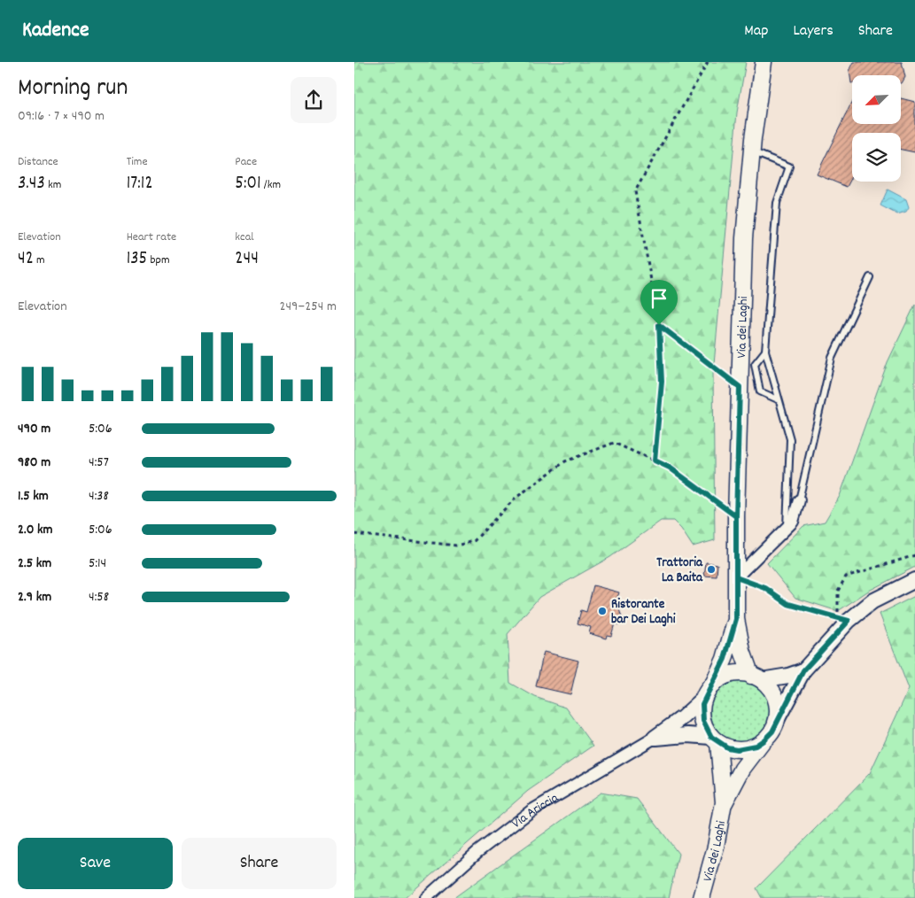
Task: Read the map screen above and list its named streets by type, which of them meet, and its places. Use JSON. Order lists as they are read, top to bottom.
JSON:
{
  "streets": {
    "main road": ["Via dei Laghi"],
    "street": ["Via Ariccia"]
  },
  "crossings": [
    ["Via dei Laghi", "Via Ariccia"]
  ],
  "places": ["Trattoria La Baita", "Ristorante bar Dei Laghi"],
  "north": "bottom left",
  "page": {
    "header": "Kadence",
    "nav": ["Map", "Layers", "Share"],
    "heading": ["Morning run", "09:16 · 7 × 490 m"],
    "stats": [
      ["Distance", "3.43 km"],
      ["Time", "17:12"],
      ["Pace", "5:01 /km"],
      ["Elevation", "42 m"],
      ["Heart rate", "135 bpm"],
      ["kcal", "244"]
    ],
    "chart": ["Elevation", "249–254 m"],
    "list": [
      {
        "name": "490 m",
        "note": "5:06"
      },
      {
        "name": "980 m",
        "note": "4:57"
      },
      {
        "name": "1.5 km",
        "note": "4:38"
      },
      {
        "name": "2.0 km",
        "note": "5:06"
      },
      {
        "name": "2.5 km",
        "note": "5:14"
      },
      {
        "name": "2.9 km",
        "note": "4:58"
      }
    ],
    "buttons": ["Save", "Share"]
  }
}
